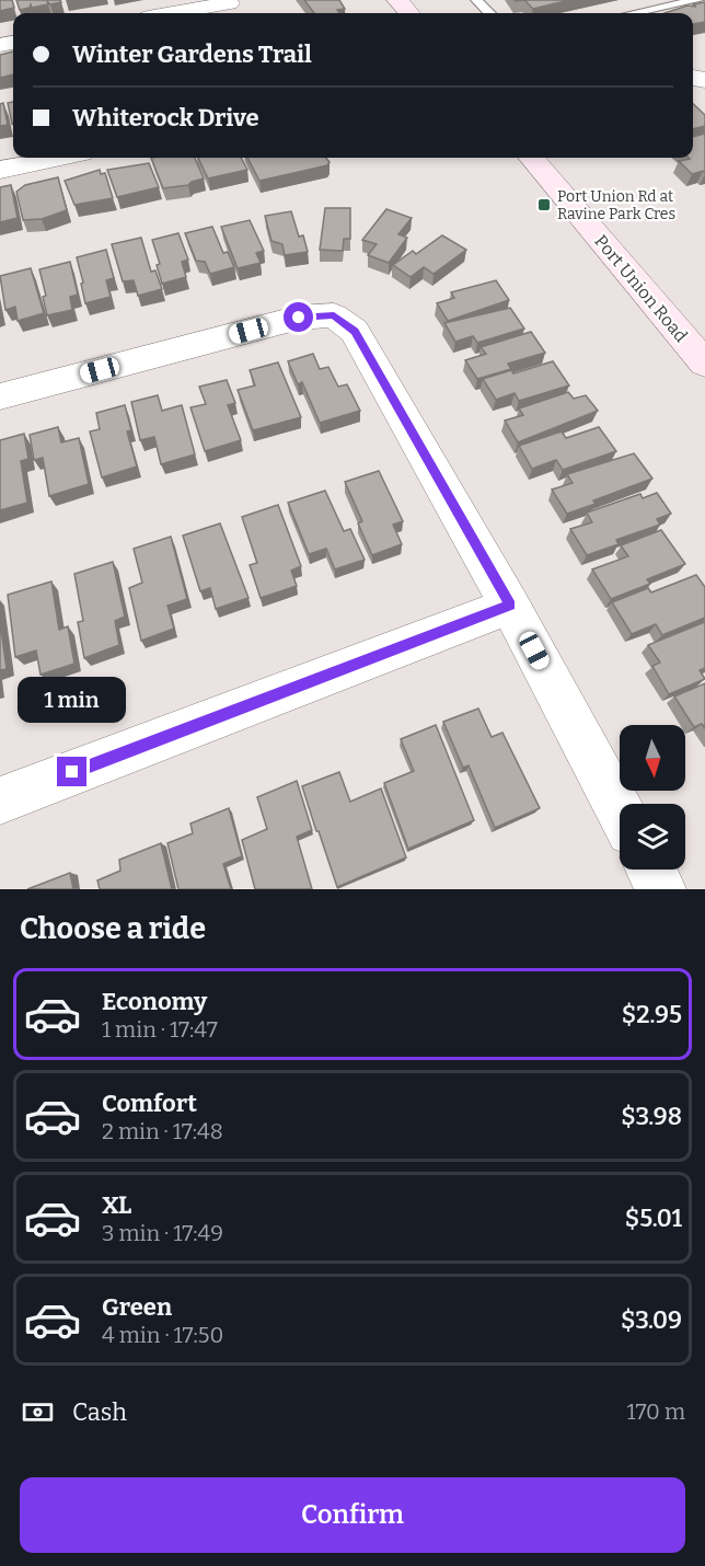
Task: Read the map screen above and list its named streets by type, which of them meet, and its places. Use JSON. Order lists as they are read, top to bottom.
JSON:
{
  "streets": {
    "main road": ["Port Union Road"]
  },
  "places": {
    "transit": ["Port Union Rd at Ravine Park Cres"]
  },
  "north": "bottom",
  "page": {
    "banner": ["Winter Gardens Trail", "Whiterock Drive"],
    "bubble": "1 min",
    "heading": "Choose a ride",
    "list": [
      {
        "name": "Economy",
        "note": "1 min · 17:47",
        "value": "$2.95"
      },
      {
        "name": "Comfort",
        "note": "2 min · 17:48",
        "value": "$3.98"
      },
      {
        "name": "XL",
        "note": "3 min · 17:49",
        "value": "$5.01"
      },
      {
        "name": "Green",
        "note": "4 min · 17:50",
        "value": "$3.09"
      }
    ],
    "pay": ["Cash", "170 m"],
    "buttons": "Confirm"
  }
}
